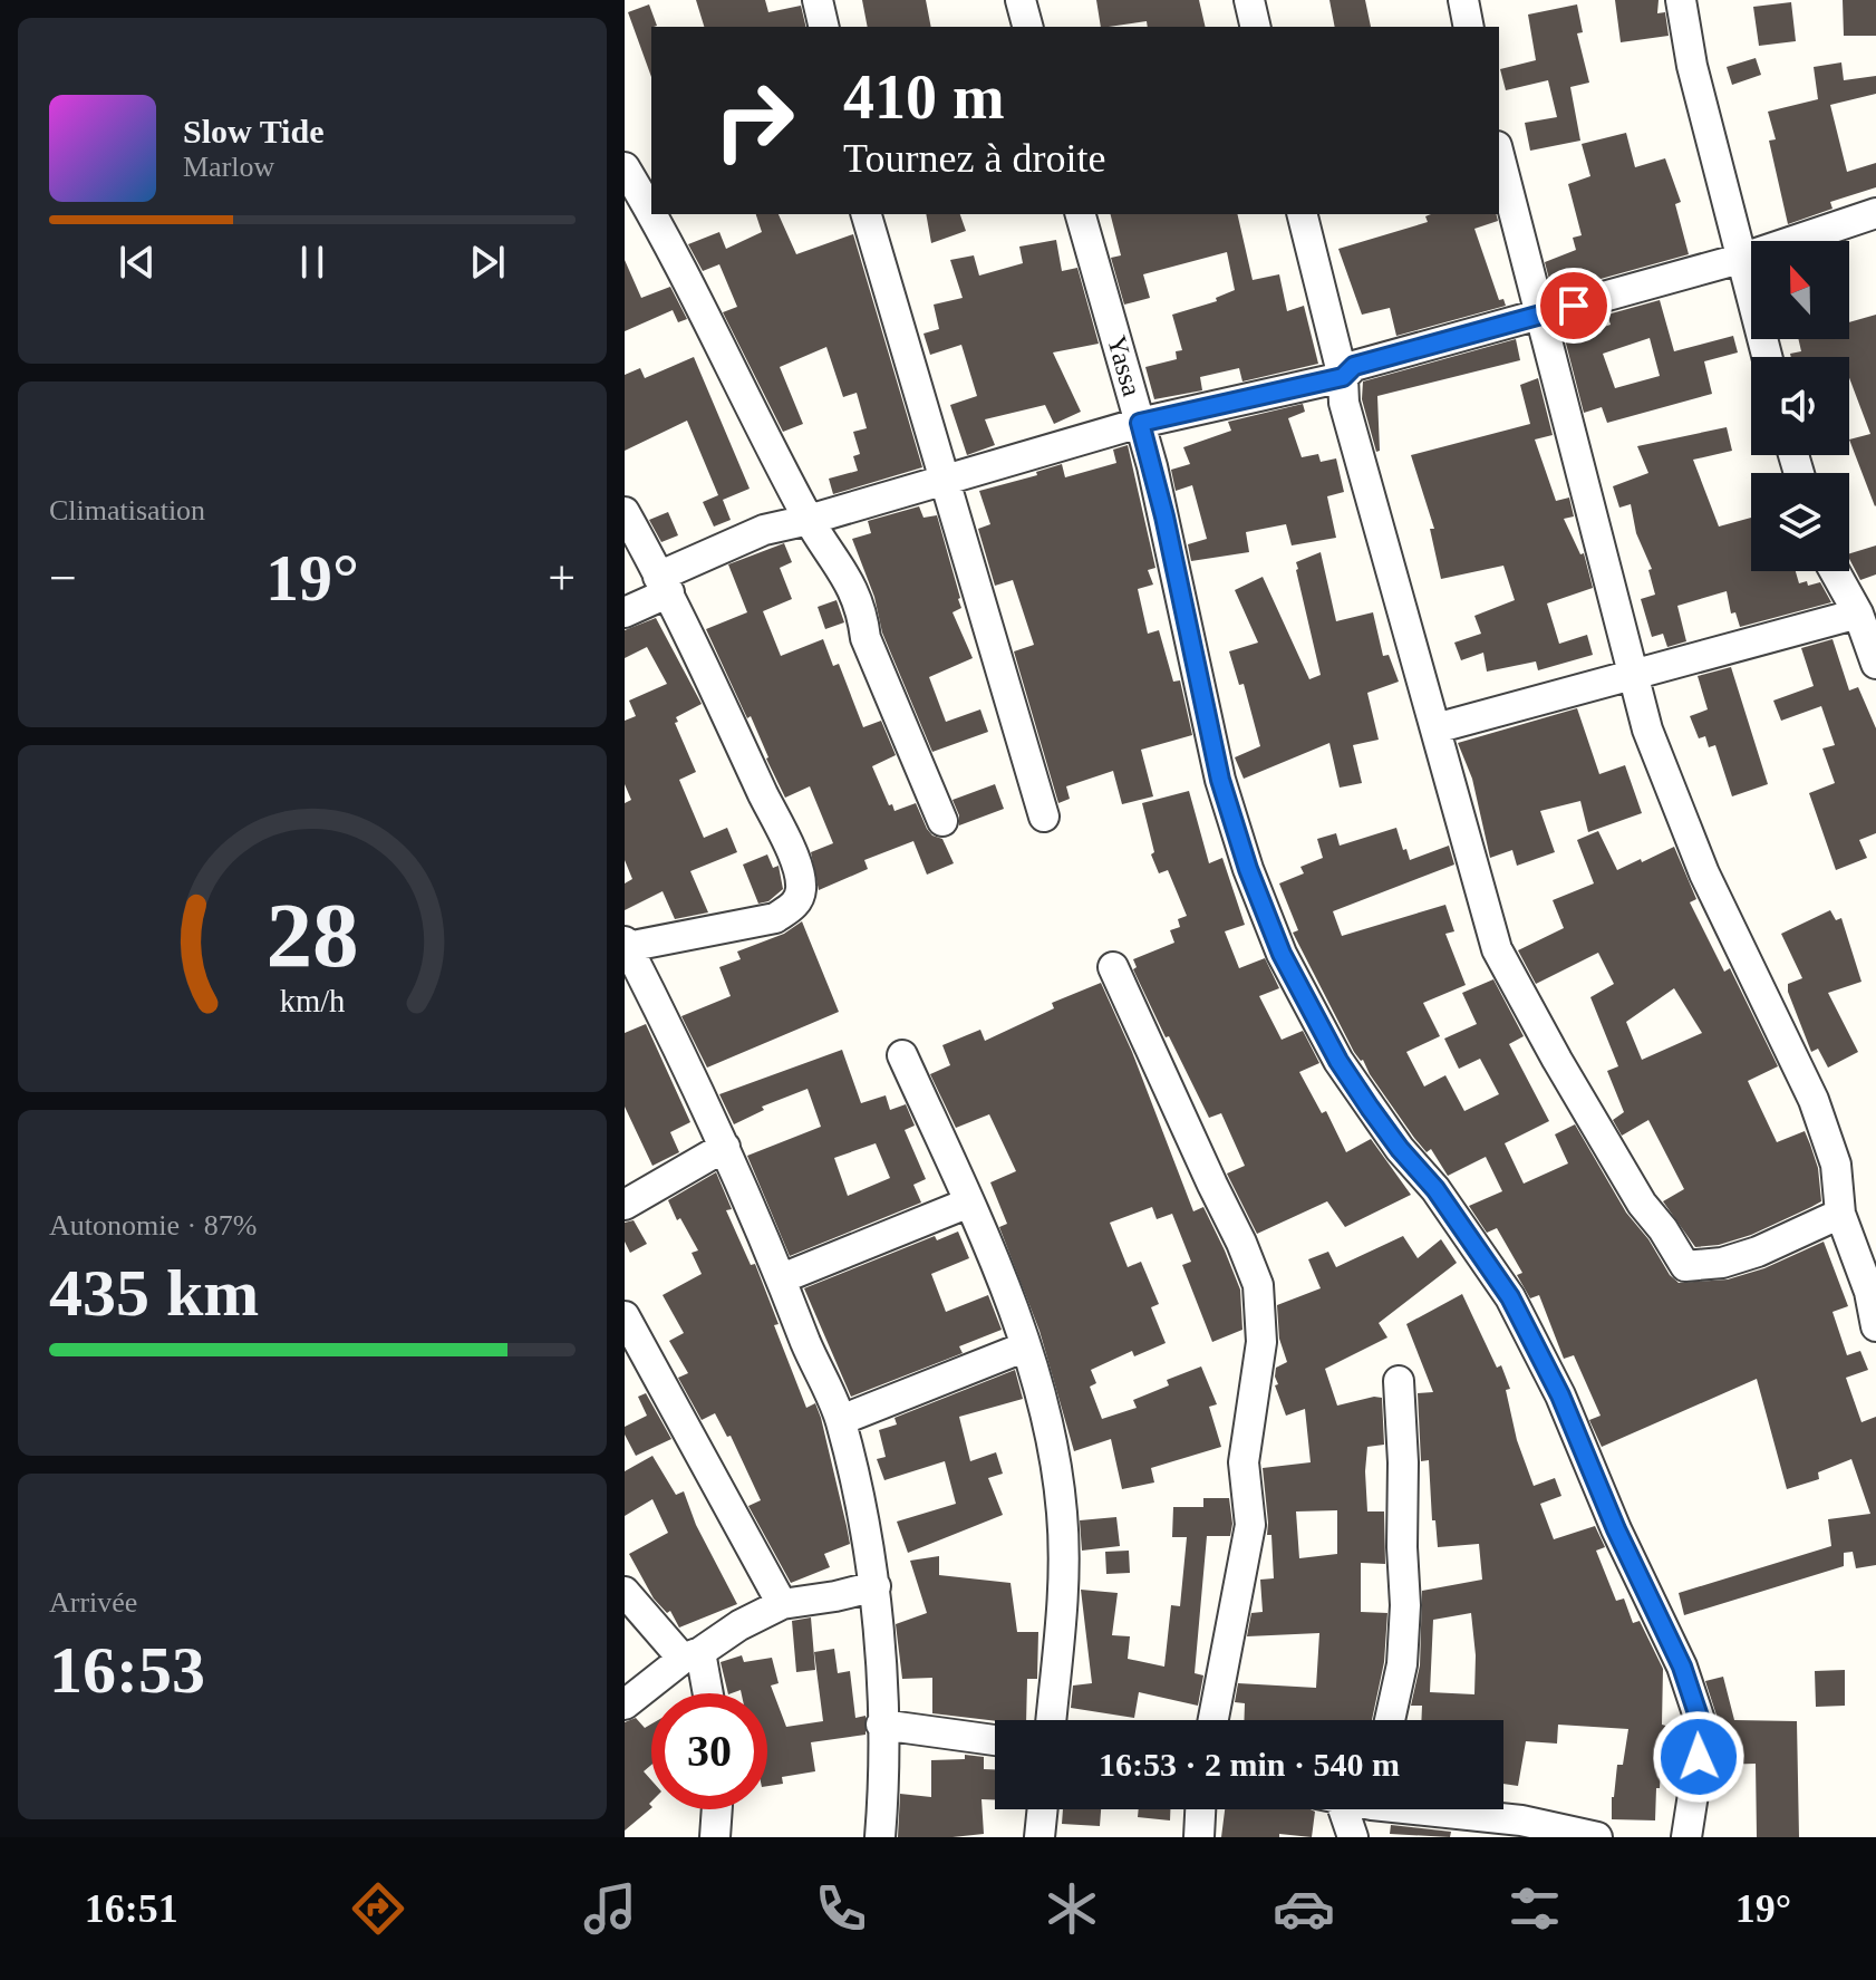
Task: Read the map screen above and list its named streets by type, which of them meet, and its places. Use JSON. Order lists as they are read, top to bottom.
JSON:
{
  "streets": {
    "street": ["Yassa"]
  },
  "north": "top",
  "page": {
    "turn": ["410 m", "Tournez à droite"],
    "song": ["Slow Tide", "Marlow"],
    "tile": [
      "Climatisation",
      ["Autonomie · 87%", "435 km"],
      ["Arrivée", "16:53"]
    ],
    "heat": ["−", "19°", "+"],
    "limit": "30",
    "trip": "16:53 · 2 min · 540 m",
    "tabs": ["16:51", "19°"],
    "gauge": ["28", "km/h"]
  }
}
